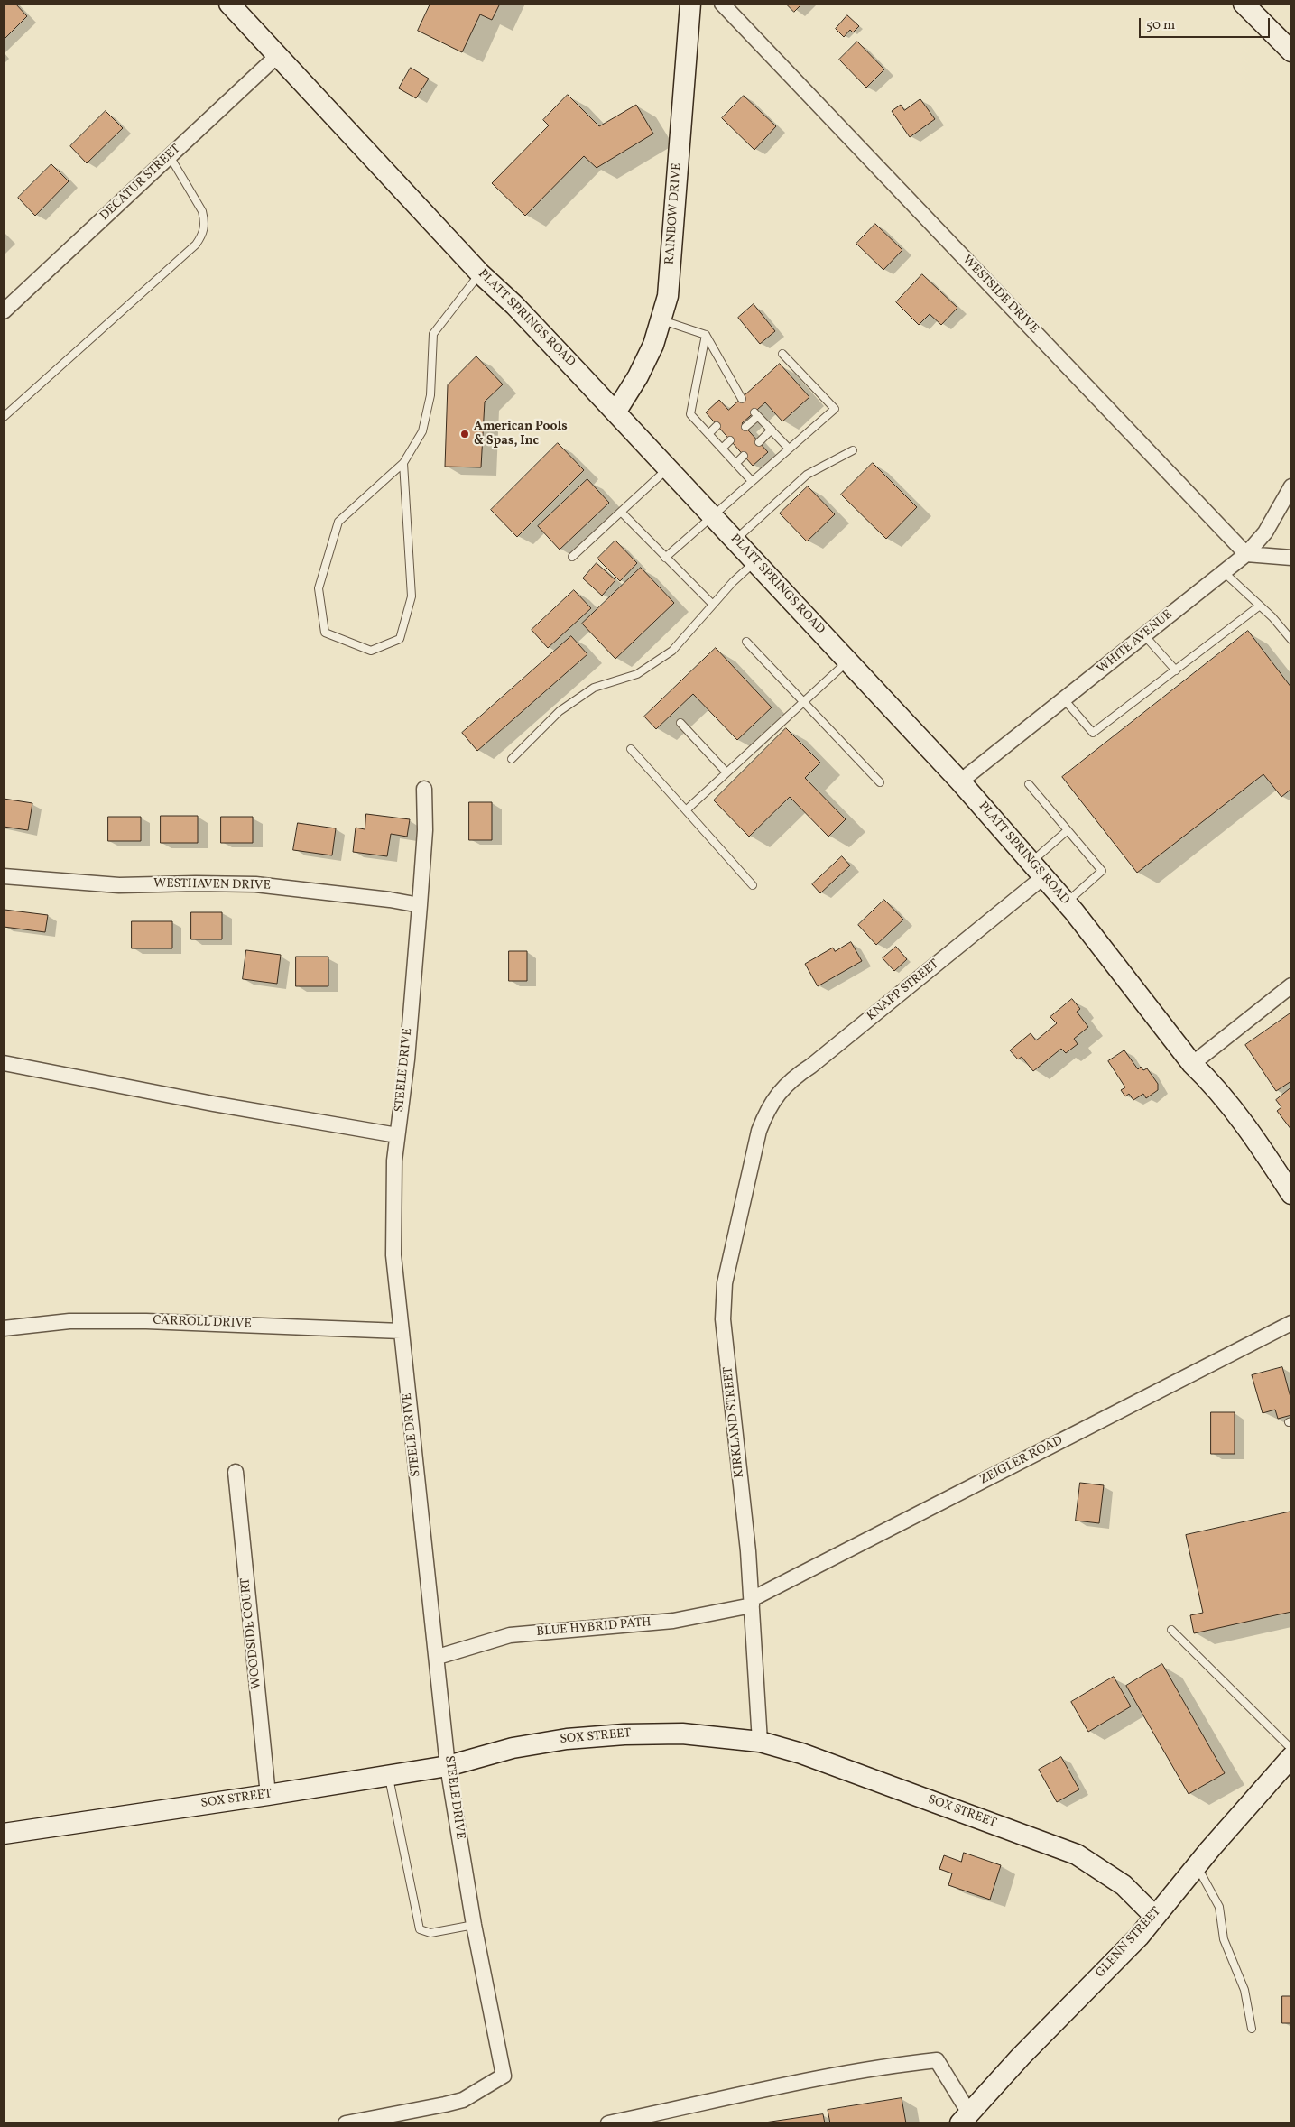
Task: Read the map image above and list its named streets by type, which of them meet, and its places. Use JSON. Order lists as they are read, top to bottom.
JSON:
{
  "streets": {
    "street": [
      "DECATUR STREET",
      "RAINBOW DRIVE",
      "WESTSIDE DRIVE",
      "PLATT SPRINGS ROAD",
      "WHITE AVENUE",
      "WESTHAVEN DRIVE",
      "KNAPP STREET",
      "STEELE DRIVE",
      "CARROLL DRIVE",
      "KIRKLAND STREET",
      "ZEIGLER ROAD",
      "BLUE HYBRID PATH",
      "WOODSIDE COURT",
      "SOX STREET",
      "GLENN STREET"
    ]
  },
  "crossings": [
    ["DECATUR STREET", "PLATT SPRINGS ROAD"],
    ["RAINBOW DRIVE", "PLATT SPRINGS ROAD"],
    ["WESTSIDE DRIVE", "WHITE AVENUE"],
    ["PLATT SPRINGS ROAD", "WHITE AVENUE"],
    ["PLATT SPRINGS ROAD", "KNAPP STREET"],
    ["WESTHAVEN DRIVE", "STEELE DRIVE"],
    ["KNAPP STREET", "KIRKLAND STREET"],
    ["STEELE DRIVE", "CARROLL DRIVE"],
    ["STEELE DRIVE", "BLUE HYBRID PATH"],
    ["STEELE DRIVE", "SOX STREET"],
    ["KIRKLAND STREET", "ZEIGLER ROAD"],
    ["KIRKLAND STREET", "BLUE HYBRID PATH"],
    ["KIRKLAND STREET", "SOX STREET"],
    ["ZEIGLER ROAD", "BLUE HYBRID PATH"],
    ["WOODSIDE COURT", "SOX STREET"],
    ["SOX STREET", "GLENN STREET"]
  ],
  "places": ["American Pools & Spas, Inc"],
  "scale_bar": "50 m"
}
